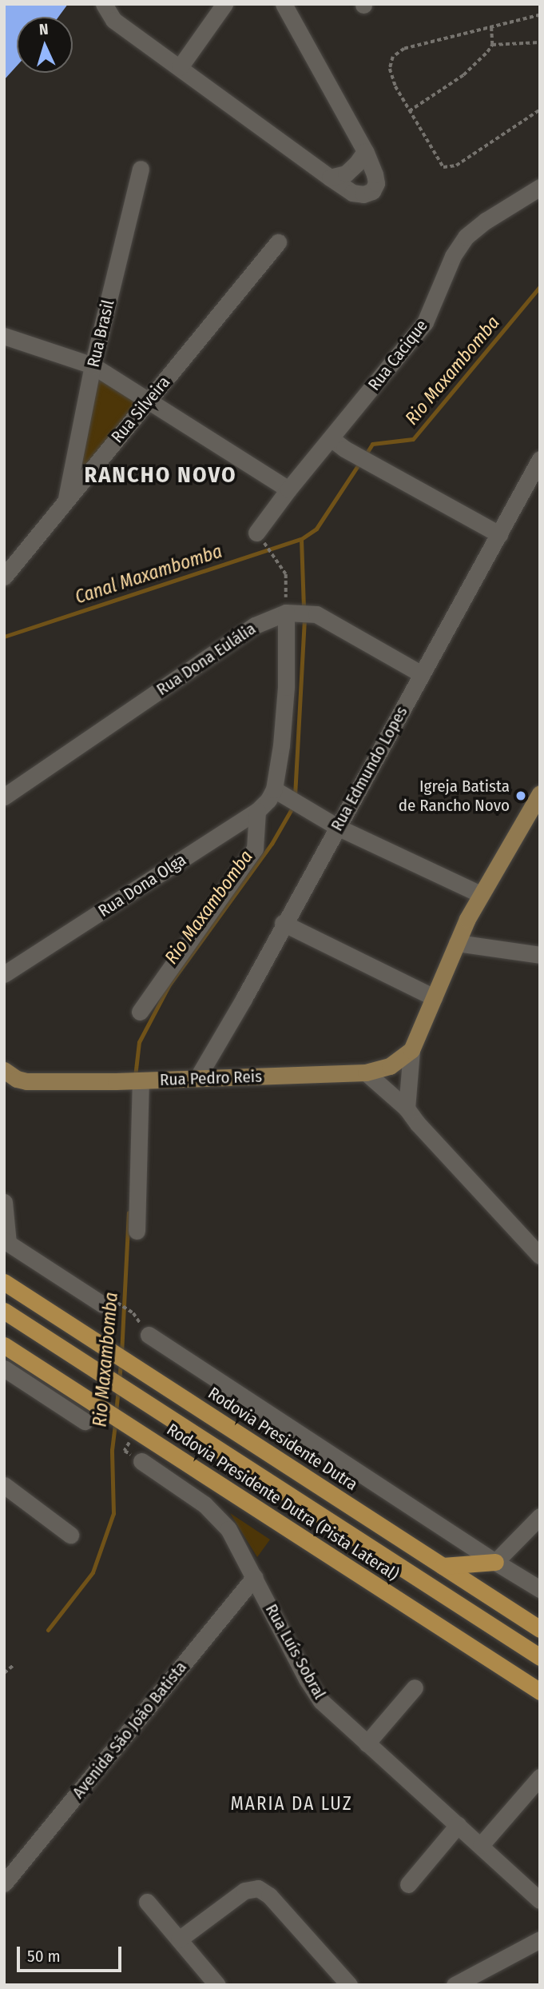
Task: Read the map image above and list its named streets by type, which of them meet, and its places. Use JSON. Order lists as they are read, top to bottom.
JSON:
{
  "streets": {
    "highway": ["Rodovia Presidente Dutra", "Rodovia Presidente Dutra (Pista Lateral)"],
    "main road": ["Rua Pedro Reis"],
    "street": [
      "Rua Brasil",
      "Rua Cacique",
      "Rua Silveira",
      "Rua Dona Eulália",
      "Rua Edmundo Lopes",
      "Rua Dona Olga",
      "Rua Luís Sobral",
      "Avenida São João Batista"
    ]
  },
  "crossings": [
    ["Rua Brasil", "Rua Silveira"],
    ["Rua Dona Eulália", "Rua Edmundo Lopes"],
    ["Rua Edmundo Lopes", "Rua Pedro Reis"],
    ["Rua Luís Sobral", "Avenida São João Batista"]
  ],
  "districts": ["RANCHO NOVO", "MARIA DA LUZ"],
  "water": ["Rio Maxambomba", "Canal Maxambomba"],
  "places": ["Igreja Batista de Rancho Novo"],
  "scale_bar": "50 m",
  "north": "top"
}
